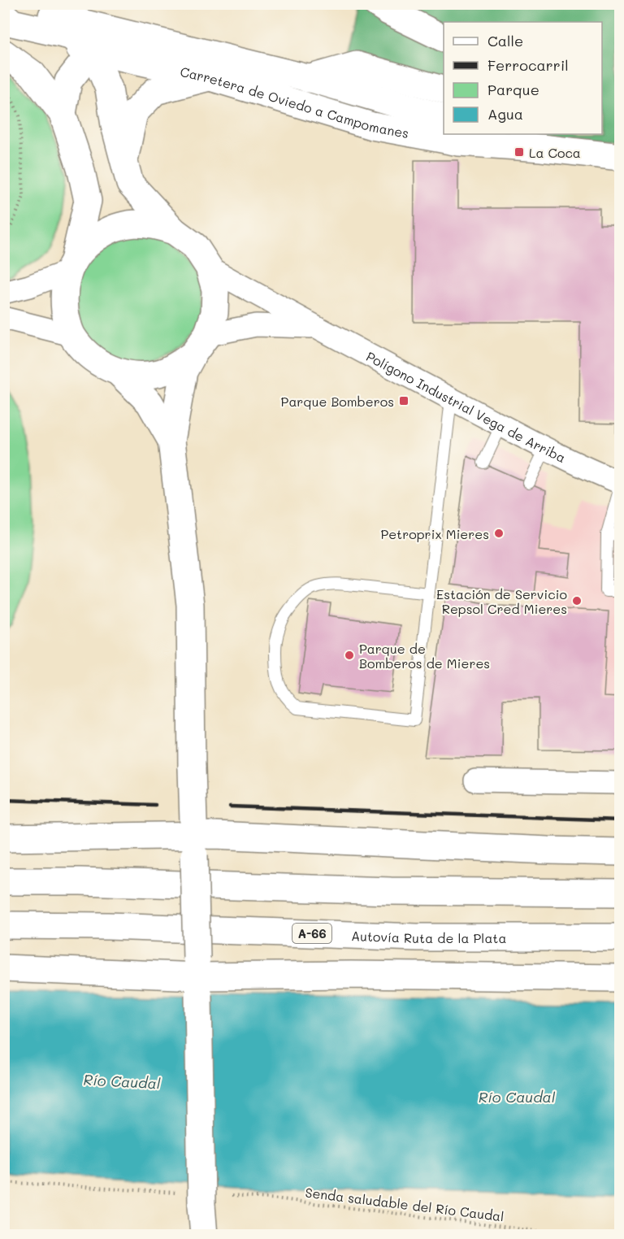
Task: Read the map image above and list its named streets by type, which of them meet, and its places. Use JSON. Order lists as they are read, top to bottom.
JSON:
{
  "streets": {
    "main road": ["Carretera de Oviedo a Campomanes", "A-66", "Autovía Ruta de la Plata"],
    "street": ["Polígono Industrial Vega de Arriba"],
    "path": ["Senda saludable del Río Caudal"]
  },
  "water": ["Río Caudal"],
  "places": {
    "transit": ["La Coca", "Parque Bomberos"],
    "other": ["Petroprix Mieres", "Estación de Servicio Repsol Cred Mieres", "Parque de Bomberos de Mieres"]
  },
  "legend": [
    "Calle",
    "Ferrocarril",
    "Parque",
    "Agua"
  ]
}
